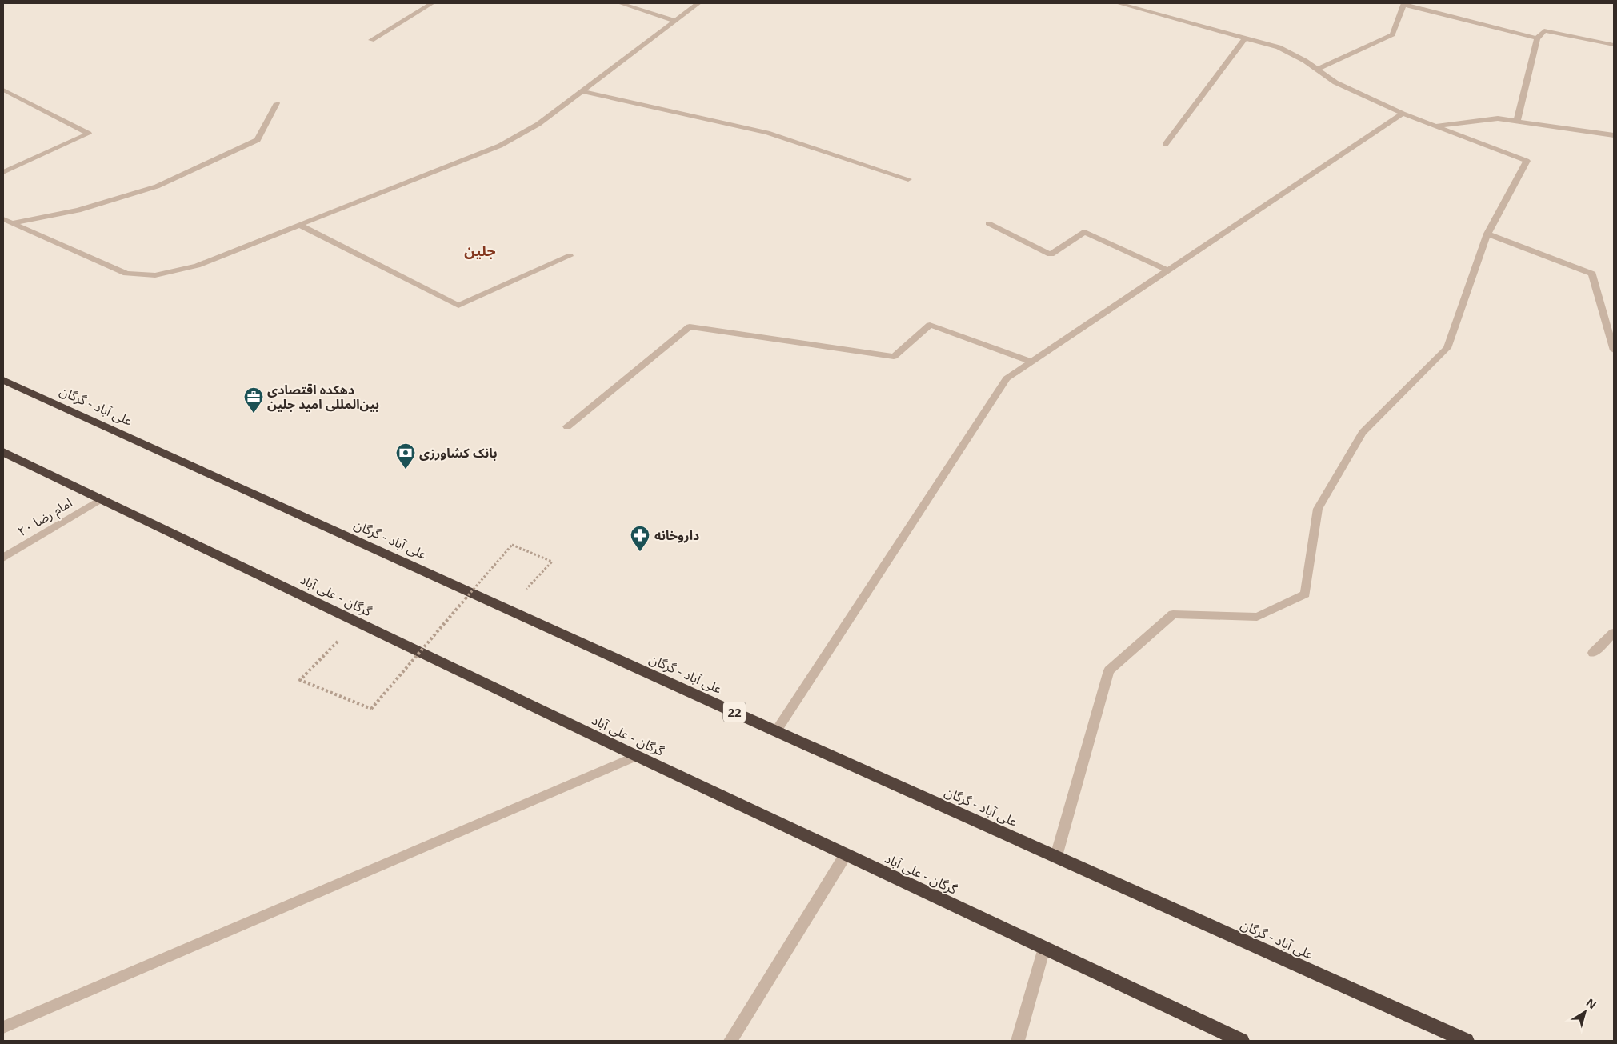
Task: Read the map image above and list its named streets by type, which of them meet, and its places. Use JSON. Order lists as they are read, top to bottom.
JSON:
{
  "streets": {
    "highway": ["علی آباد - گرگان", "گرگان - علی آباد", "22"],
    "street": ["امام رضا ۲۰"]
  },
  "crossings": [
    ["امام رضا ۲۰", "گرگان - علی آباد"]
  ],
  "districts": ["جلین"],
  "places": {
    "office": ["دهکده اقتصادی بین‌المللی امید جلین"],
    "bank": ["بانک کشاورزی"],
    "pharmacy": ["داروخانه"]
  },
  "north": "top right"
}
